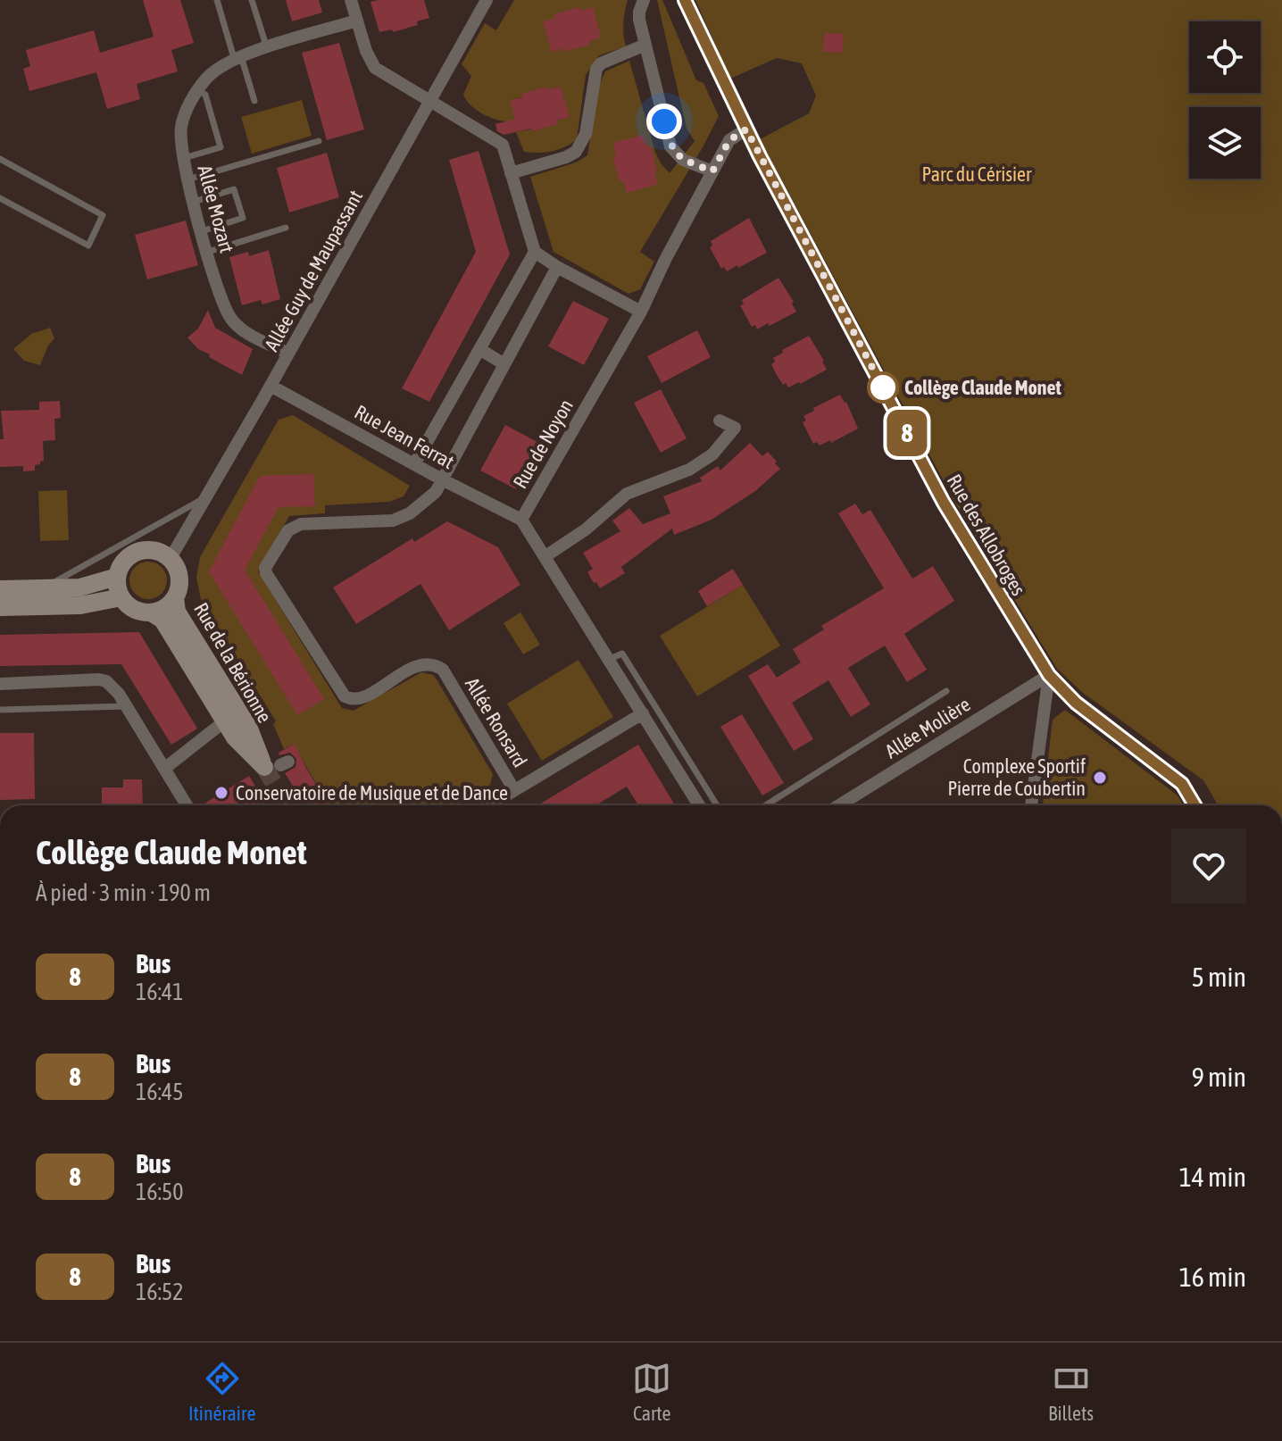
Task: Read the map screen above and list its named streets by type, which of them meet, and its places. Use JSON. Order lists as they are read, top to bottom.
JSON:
{
  "streets": {
    "street": [
      "Allée Mozart",
      "Allée Guy de Maupassant",
      "Rue Jean Ferrat",
      "Rue de Noyon",
      "Rue des Allobroges",
      "Rue de la Bérionne",
      "Allée Ronsard",
      "Allée Molière"
    ]
  },
  "crossings": [
    ["Allée Mozart", "Allée Guy de Maupassant"],
    ["Allée Guy de Maupassant", "Rue Jean Ferrat"],
    ["Allée Guy de Maupassant", "Rue de la Bérionne"],
    ["Rue Jean Ferrat", "Rue de Noyon"],
    ["Rue Jean Ferrat", "Allée Ronsard"],
    ["Rue de Noyon", "Rue des Allobroges"],
    ["Rue de Noyon", "Allée Ronsard"],
    ["Rue des Allobroges", "Allée Molière"]
  ],
  "parks": ["Parc du Cérisier"],
  "places": ["Collège Claude Monet", "Complexe Sportif Pierre de Coubertin", "Conservatoire de Musique et de Dance"],
  "lines": ["bus line 8"],
  "page": {
    "on_map": "8",
    "heading": ["Collège Claude Monet", "À pied · 3 min · 190 m"],
    "list": [
      {
        "mark": "8",
        "name": "Bus",
        "note": "16:41",
        "value": "5 min"
      },
      {
        "mark": "8",
        "name": "Bus",
        "note": "16:45",
        "value": "9 min"
      },
      {
        "mark": "8",
        "name": "Bus",
        "note": "16:50",
        "value": "14 min"
      },
      {
        "mark": "8",
        "name": "Bus",
        "note": "16:52",
        "value": "16 min"
      }
    ],
    "tabs": ["Itinéraire", "Carte", "Billets"]
  }
}
